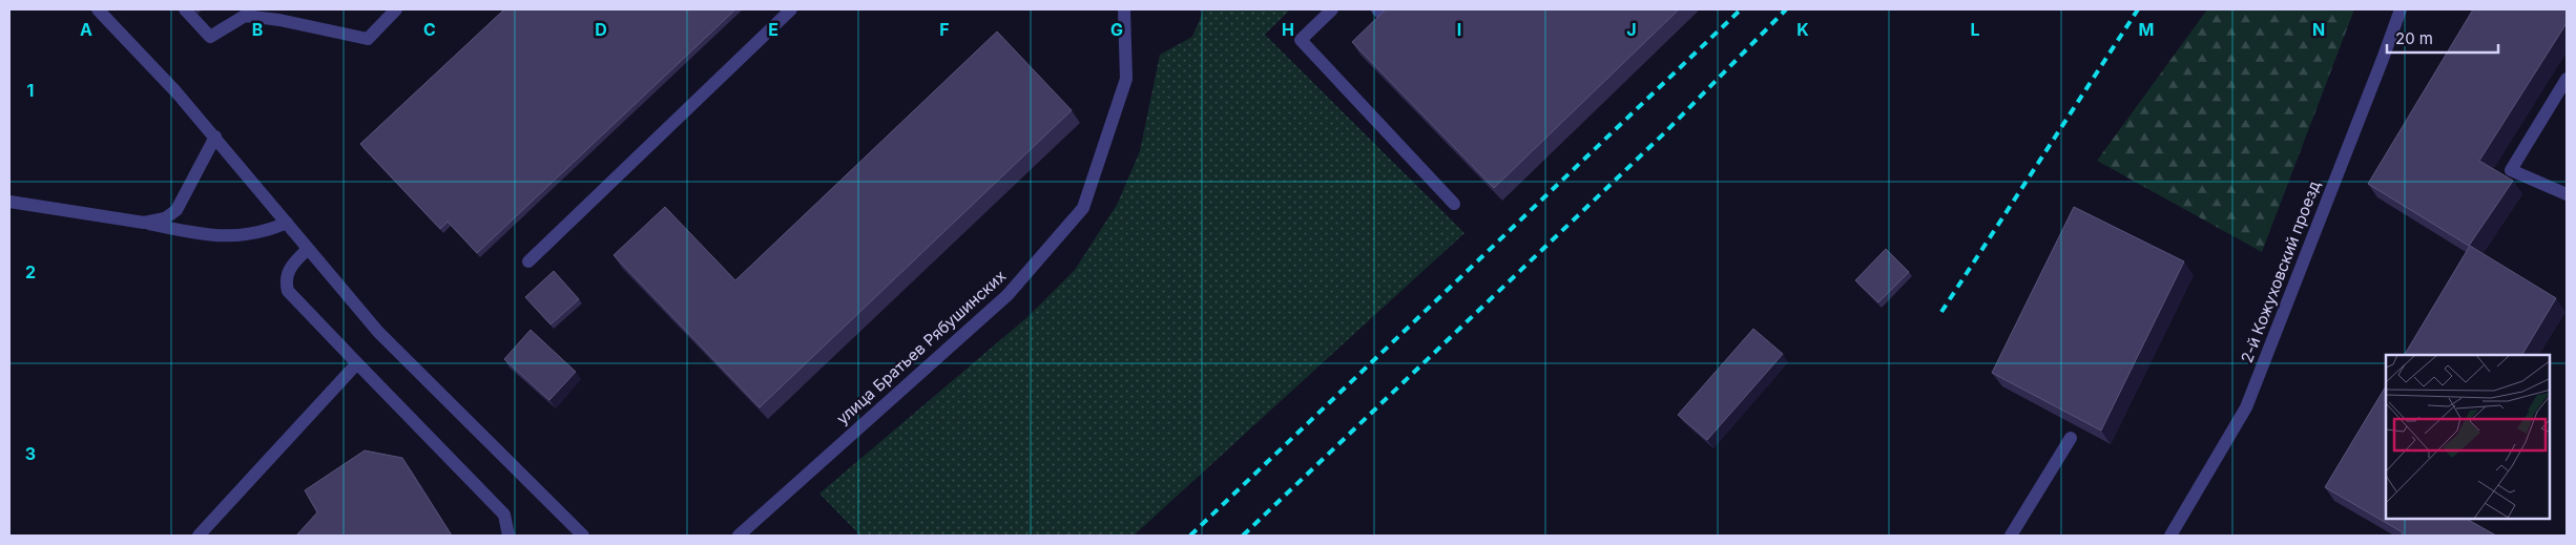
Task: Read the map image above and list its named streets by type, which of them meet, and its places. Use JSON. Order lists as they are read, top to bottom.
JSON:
{
  "streets": {
    "street": ["2-й Кожуховский проезд", "улица Братьев Рябушинских"]
  },
  "scale_bar": "20 m",
  "grid": {
    "columns": [
      "A",
      "B",
      "C",
      "D",
      "E",
      "F",
      "G",
      "H",
      "I",
      "J",
      "K",
      "L",
      "M",
      "N"
    ],
    "rows": ["1", "2", "3"]
  }
}
